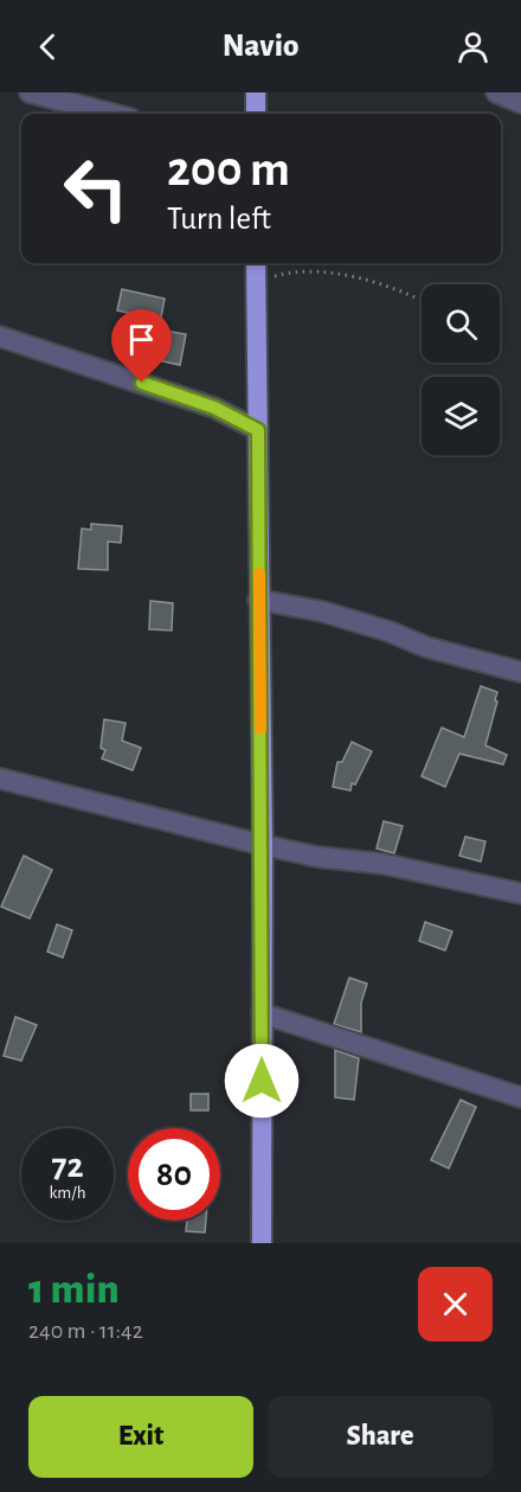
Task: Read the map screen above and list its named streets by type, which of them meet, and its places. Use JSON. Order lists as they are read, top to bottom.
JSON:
{
  "page": {
    "header": "Navio",
    "turn": ["200 m", "Turn left"],
    "speed": "72 km/h",
    "limit": "80",
    "heading": ["1 min", "240 m · 11:42"],
    "buttons": ["Exit", "Share"]
  }
}
